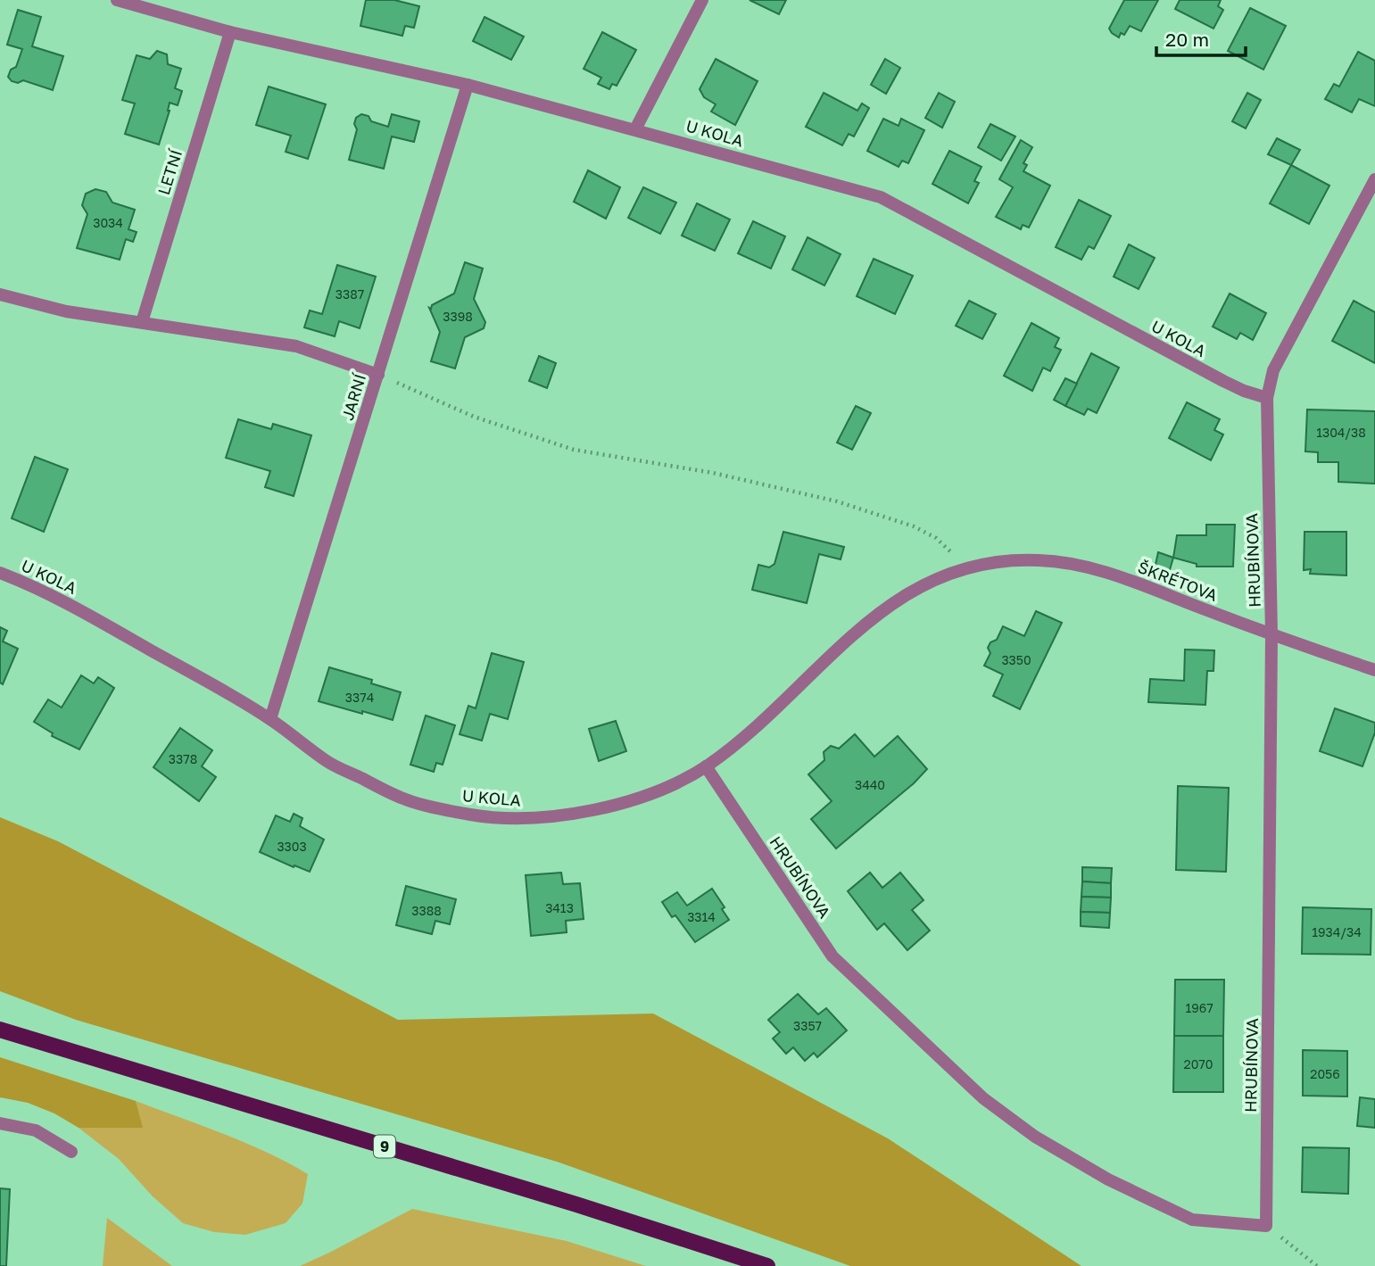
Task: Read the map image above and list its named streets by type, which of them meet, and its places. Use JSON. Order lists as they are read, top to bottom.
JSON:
{
  "streets": {
    "main road": ["9"],
    "street": [
      "U KOLA",
      "LETNÍ",
      "JARNÍ",
      "HRUBÍNOVA",
      "ŠKRÉTOVA"
    ]
  },
  "crossings": [
    ["U KOLA", "LETNÍ"],
    ["U KOLA", "JARNÍ"],
    ["U KOLA", "HRUBÍNOVA"],
    ["U KOLA", "ŠKRÉTOVA"],
    ["HRUBÍNOVA", "ŠKRÉTOVA"]
  ],
  "house_numbers": [
    "3034",
    "3387",
    "3398",
    "1304/38",
    "3350",
    "3374",
    "3378",
    "3440",
    "3303",
    "3413",
    "3388",
    "3314",
    "1934/34",
    "1967",
    "3357",
    "2070",
    "2056"
  ],
  "scale_bar": "20 m"
}
